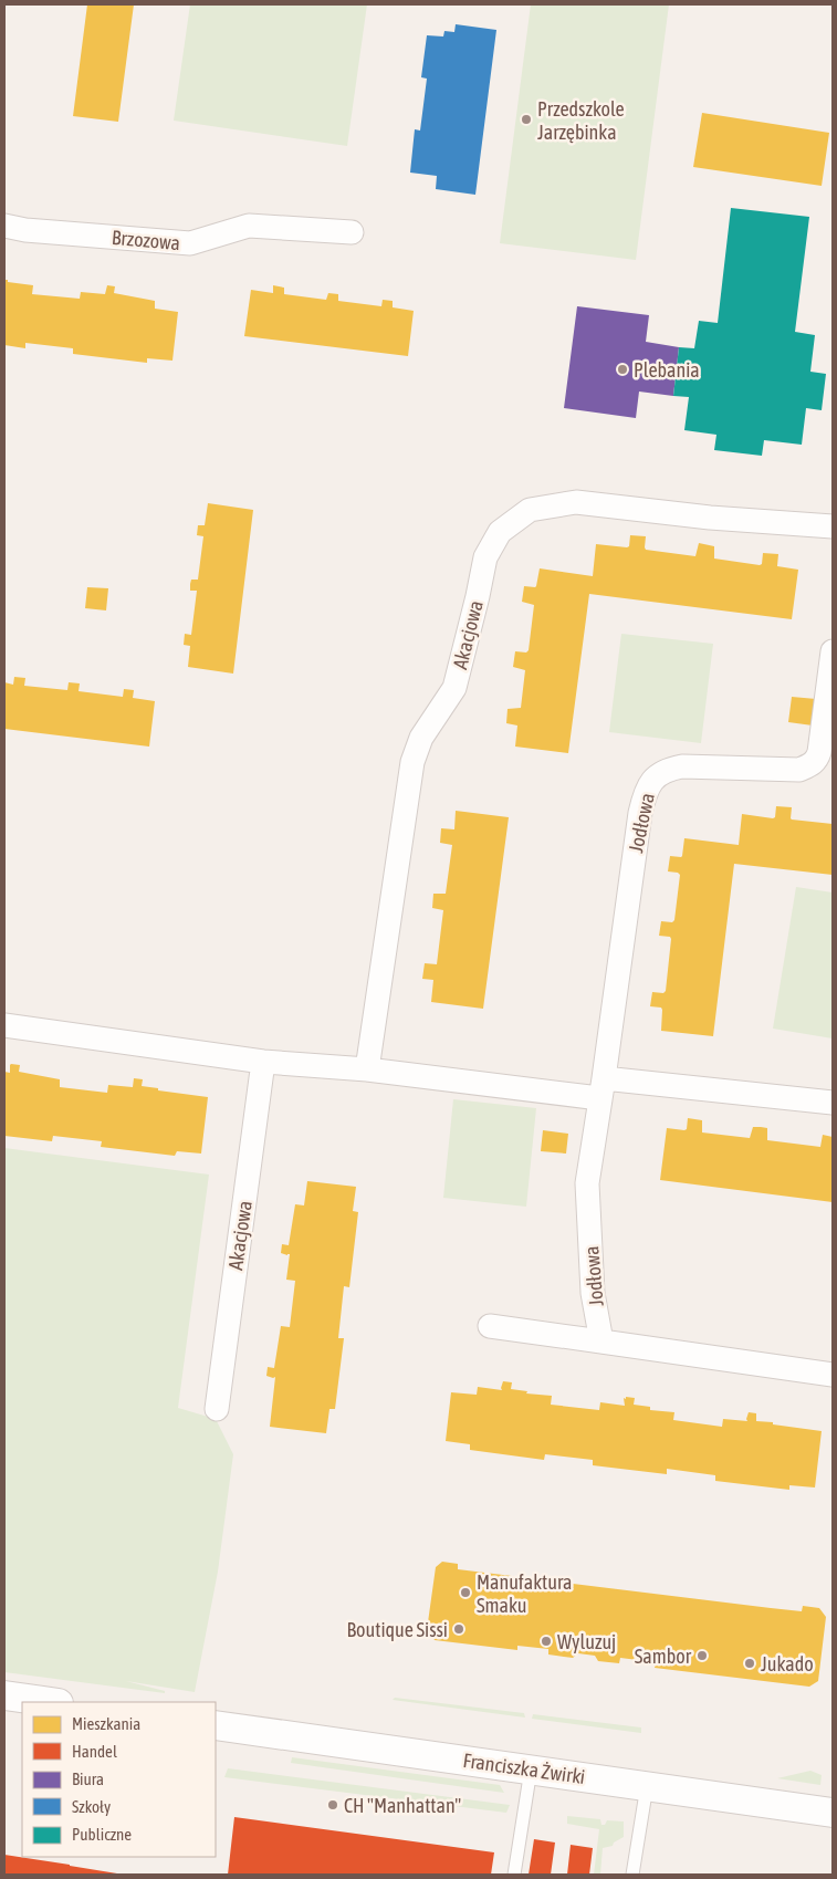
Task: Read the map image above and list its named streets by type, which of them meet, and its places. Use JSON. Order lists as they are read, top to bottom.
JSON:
{
  "streets": {
    "street": [
      "Brzozowa",
      "Akacjowa",
      "Jodłowa",
      "Franciszka Żwirki"
    ]
  },
  "places": [
    "Przedszkole Jarzębinka",
    "Plebania",
    "Manufaktura Smaku",
    "Boutique Sissi",
    "Wyluzuj",
    "Sambor",
    "Jukado",
    "CH \"Manhattan\""
  ],
  "legend": [
    "Mieszkania",
    "Handel",
    "Biura",
    "Szkoły",
    "Publiczne"
  ]
}
